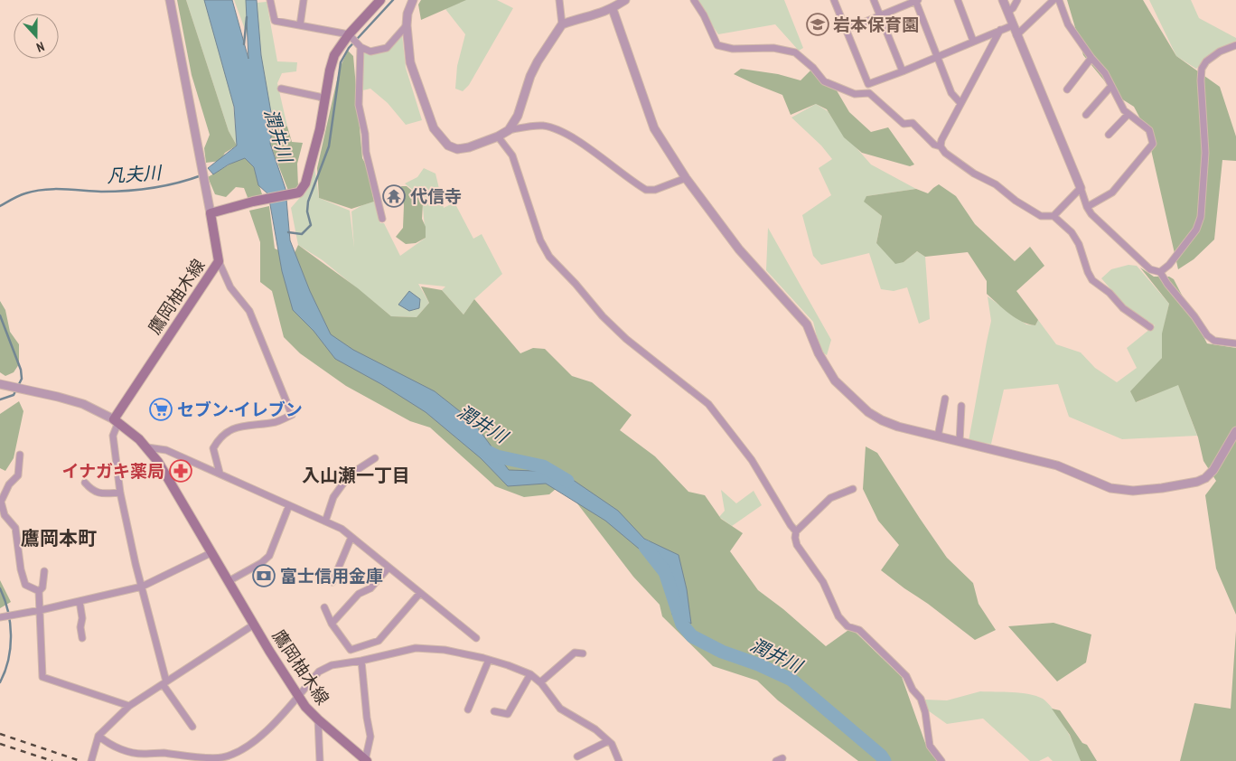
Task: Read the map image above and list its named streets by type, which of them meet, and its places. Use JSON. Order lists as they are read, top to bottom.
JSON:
{
  "streets": {
    "main road": ["鷹岡柚木線"]
  },
  "districts": ["入山瀬一丁目", "鷹岡本町"],
  "water": ["潤井川", "凡夫川"],
  "places": {
    "school or university": ["岩本保育園"],
    "temple": ["代信寺"],
    "supermarket": ["セブン-イレブン"],
    "pharmacy": ["イナガキ薬局"],
    "bank": ["富士信用金庫"]
  },
  "north": "bottom"
}
